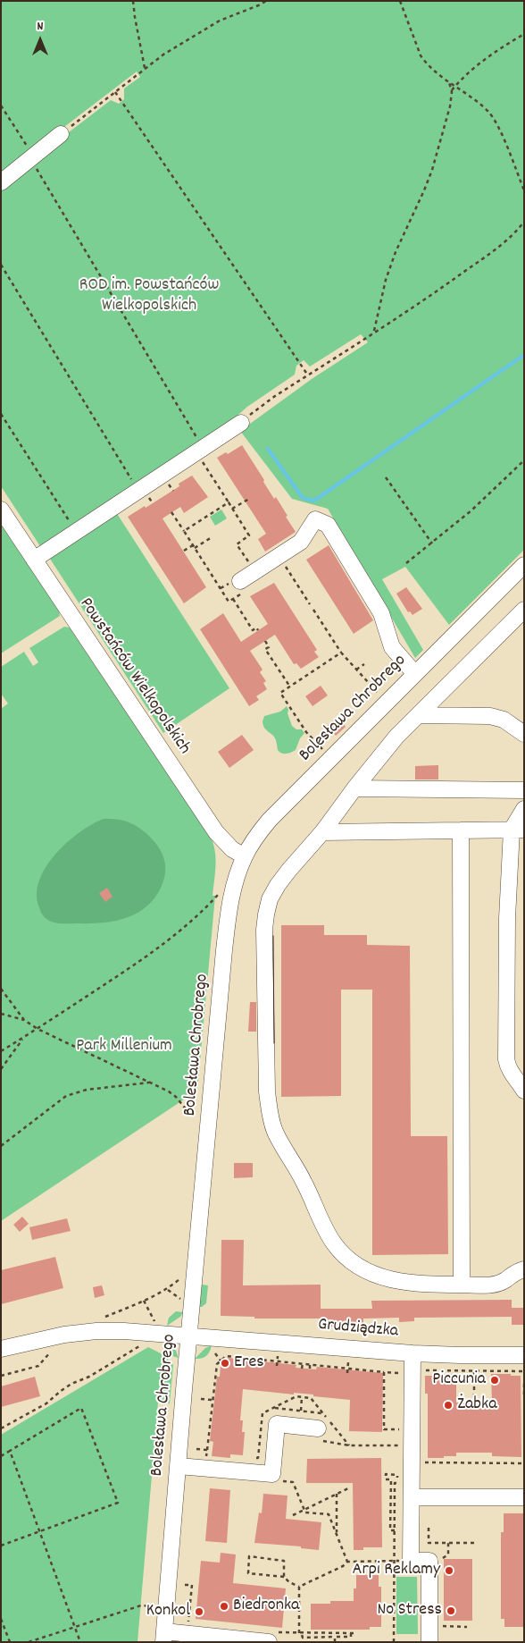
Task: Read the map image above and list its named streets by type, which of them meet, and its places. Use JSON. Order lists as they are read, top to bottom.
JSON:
{
  "streets": {
    "street": ["Powstańców Wielkopolskich", "Bolesława Chrobrego", "Grudziądzka"]
  },
  "crossings": [
    ["Powstańców Wielkopolskich", "Bolesława Chrobrego"],
    ["Bolesława Chrobrego", "Grudziądzka"]
  ],
  "parks": ["ROD im. Powstańców Wielkopolskich", "Park Millenium"],
  "places": [
    "Eres",
    "Piccunia",
    "Żabka",
    "Arpi Reklamy",
    "Biedronka",
    "No Stress",
    "Konkol"
  ],
  "north": "top"
}
